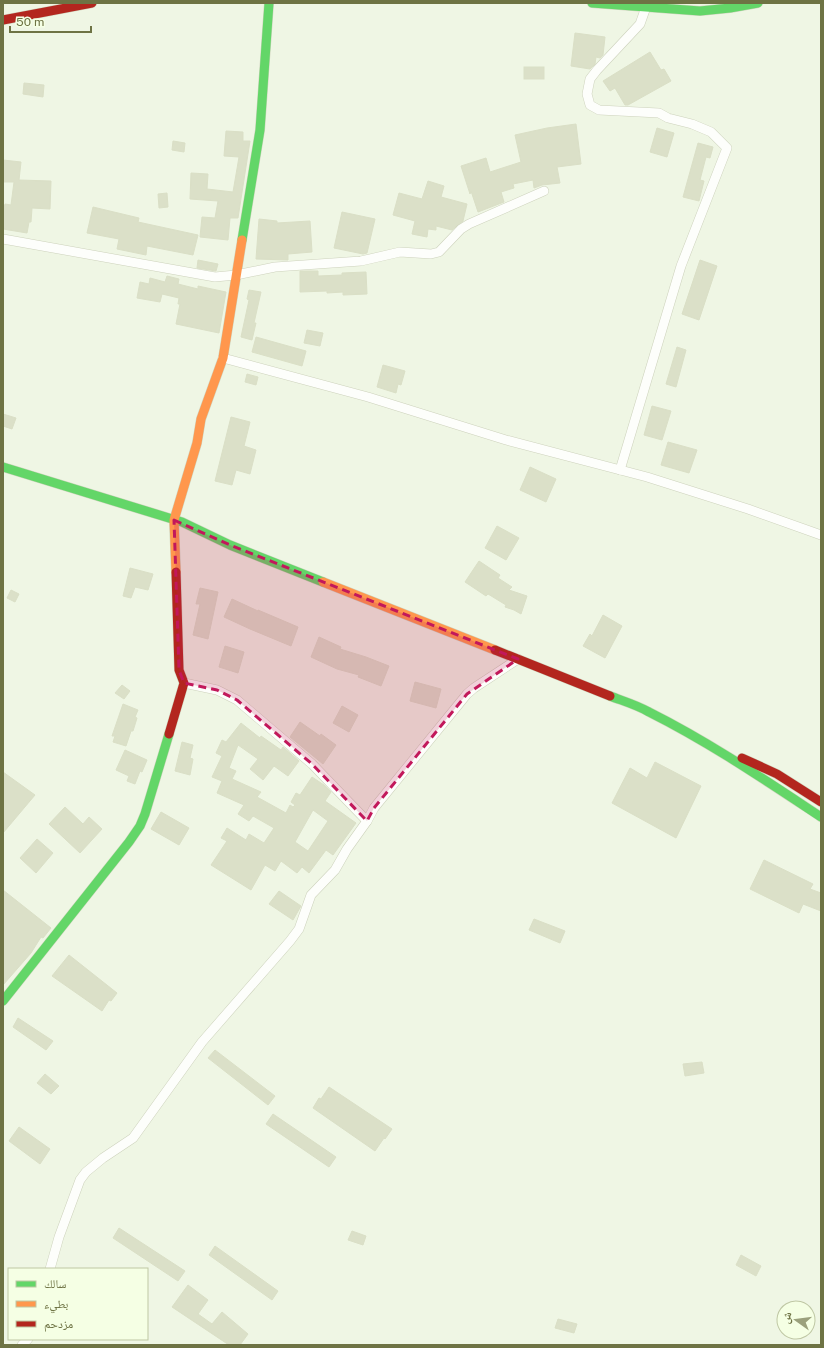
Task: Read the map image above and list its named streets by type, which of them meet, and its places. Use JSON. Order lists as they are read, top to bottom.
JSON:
{
  "legend": ["سالك", "بطيء", "مزدحم"],
  "scale_bar": "50 m",
  "north": "left"
}
